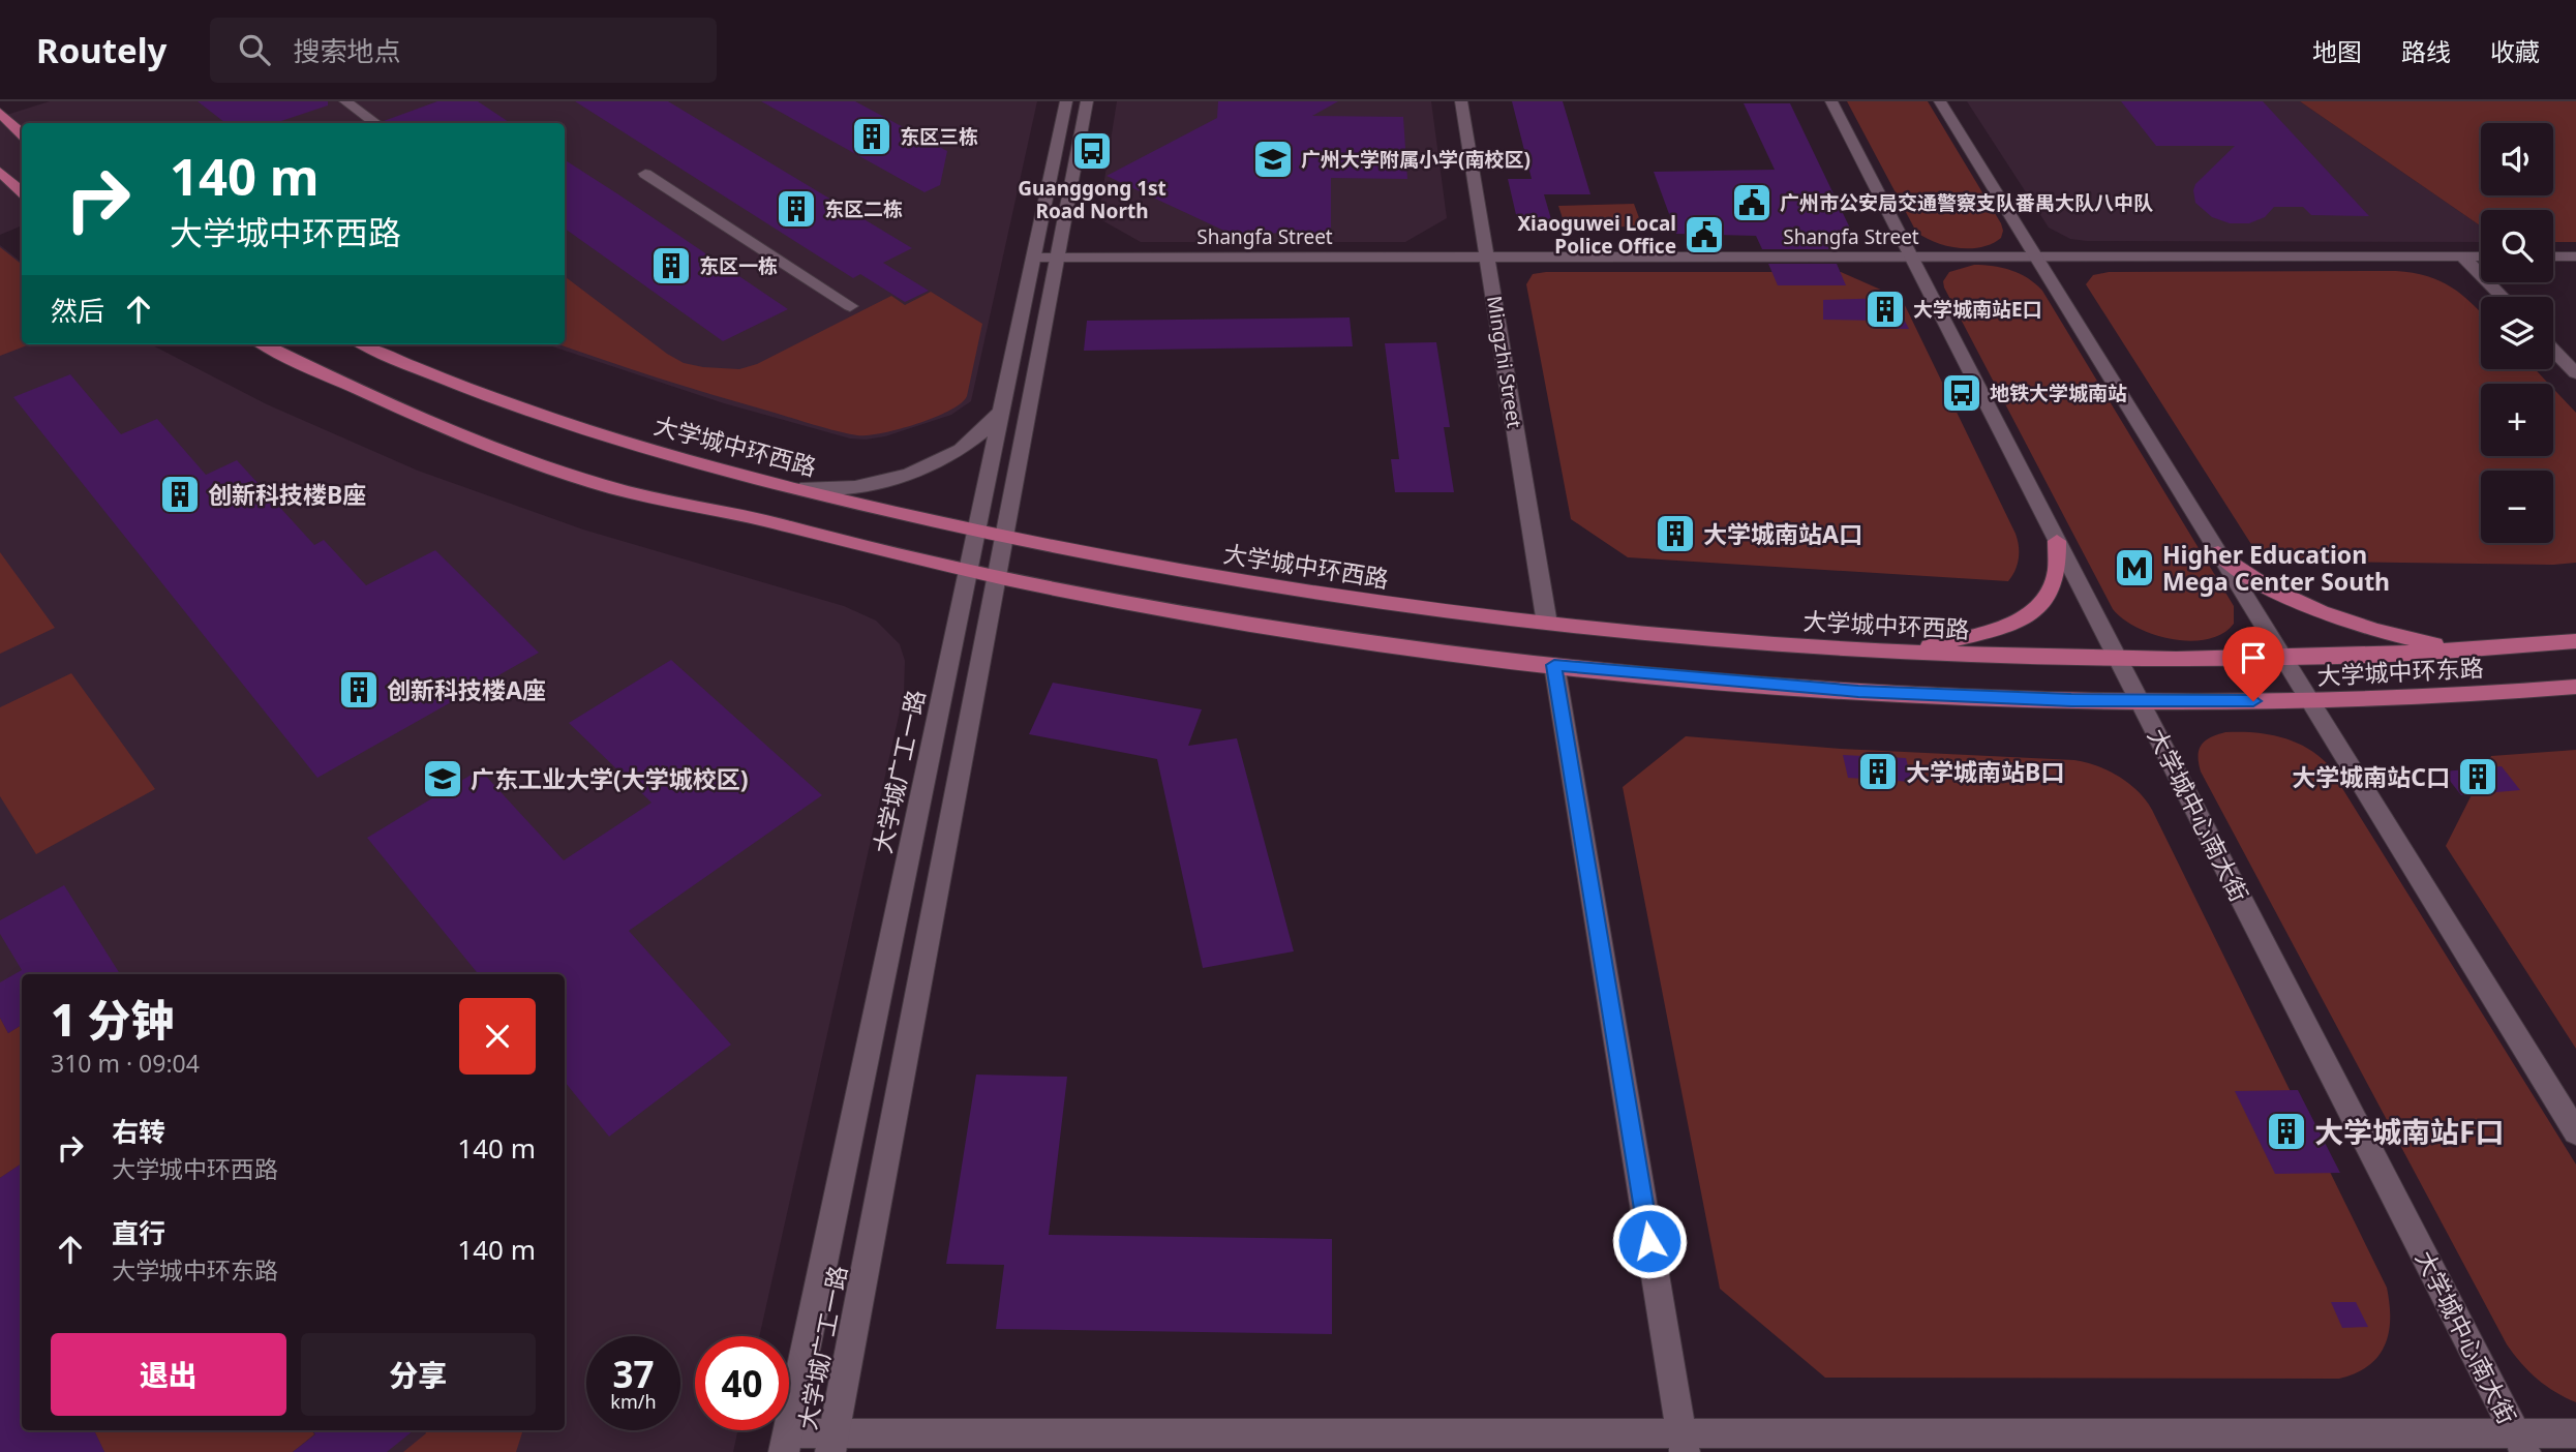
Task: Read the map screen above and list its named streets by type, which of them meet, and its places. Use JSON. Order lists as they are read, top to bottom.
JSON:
{
  "streets": {
    "main road": ["大学城中环西路", "大学城中环东路"],
    "street": [
      "Shangfa Street",
      "Mingzhi Street",
      "大学城广工一路",
      "大学城中心南大街"
    ]
  },
  "crossings": [
    ["Shangfa Street", "Mingzhi Street"],
    ["Shangfa Street", "大学城广工一路"],
    ["Shangfa Street", "大学城中心南大街"],
    ["Mingzhi Street", "大学城中环西路"],
    ["大学城中环西路", "大学城中环东路"],
    ["大学城中环西路", "大学城广工一路"],
    ["大学城中环西路", "大学城中心南大街"],
    ["大学城中环东路", "大学城中心南大街"]
  ],
  "places": {
    "building": [
      "东区三栋",
      "东区二栋",
      "东区一栋",
      "大学城南站E口",
      "创新科技楼B座",
      "大学城南站A口",
      "创新科技楼A座",
      "大学城南站B口",
      "大学城南站C口",
      "大学城南站F口"
    ],
    "bus stop": ["Guanggong 1st Road North", "地铁大学城南站"],
    "school or university": ["广州大学附属小学(南校区)", "广东工业大学(大学城校区)"],
    "public building": ["广州市公安局交通警察支队番禺大队八中队", "Xiaoguwei Local Police Office"],
    "metro station": ["Higher Education Mega Center South"]
  },
  "page": {
    "header": "Routely",
    "search": "搜索地点",
    "nav": ["地图", "路线", "收藏"],
    "map_buttons": ["+", "−"],
    "turn": ["140 m", "大学城中环西路"],
    "then": "然后",
    "heading": ["1 分钟", "310 m · 09:04"],
    "list": [
      {
        "name": "右转",
        "note": "大学城中环西路",
        "value": "140 m"
      },
      {
        "name": "直行",
        "note": "大学城中环东路",
        "value": "140 m"
      }
    ],
    "buttons": ["退出", "分享"],
    "speed": "37 km/h",
    "limit": "40"
  }
}
